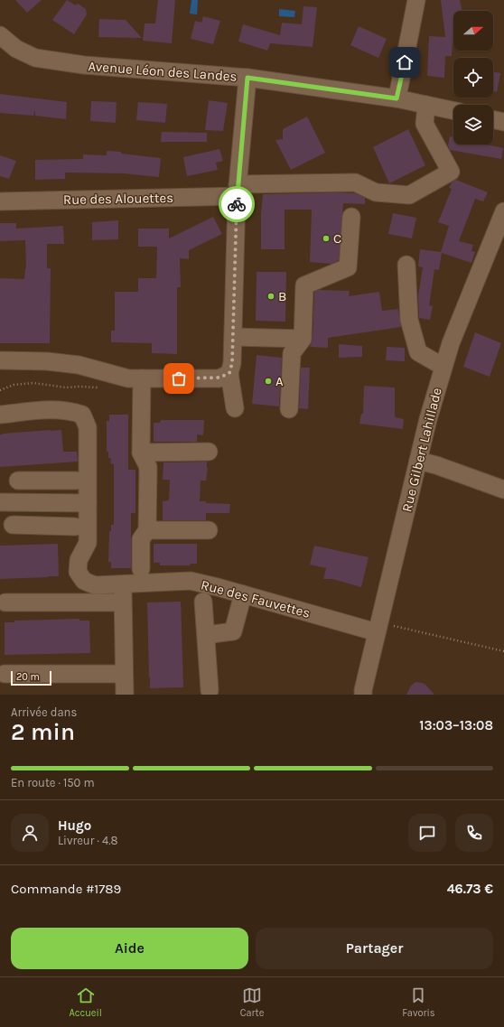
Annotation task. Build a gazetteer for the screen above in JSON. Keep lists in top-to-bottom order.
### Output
{
  "streets": {
    "street": [
      "Avenue Léon des Landes",
      "Rue des Alouettes",
      "Rue Gilbert Lahillade",
      "Rue des Fauvettes"
    ]
  },
  "crossings": [
    ["Avenue Léon des Landes", "Rue des Alouettes"],
    ["Rue Gilbert Lahillade", "Rue des Fauvettes"]
  ],
  "places": ["C", "B", "A"],
  "scale_bar": "20 m",
  "north": "right",
  "page": {
    "scale": "20 m",
    "heading": ["2 min", "Arrivée dans", "13:03–13:08"],
    "panel": [
      "Hugo",
      "Livreur · 4.8",
      "Commande #1789",
      "46.73 €"
    ],
    "bar": "En route · 150 m",
    "buttons": ["Aide", "Partager"],
    "tabs": ["Accueil", "Carte", "Favoris"]
  }
}
